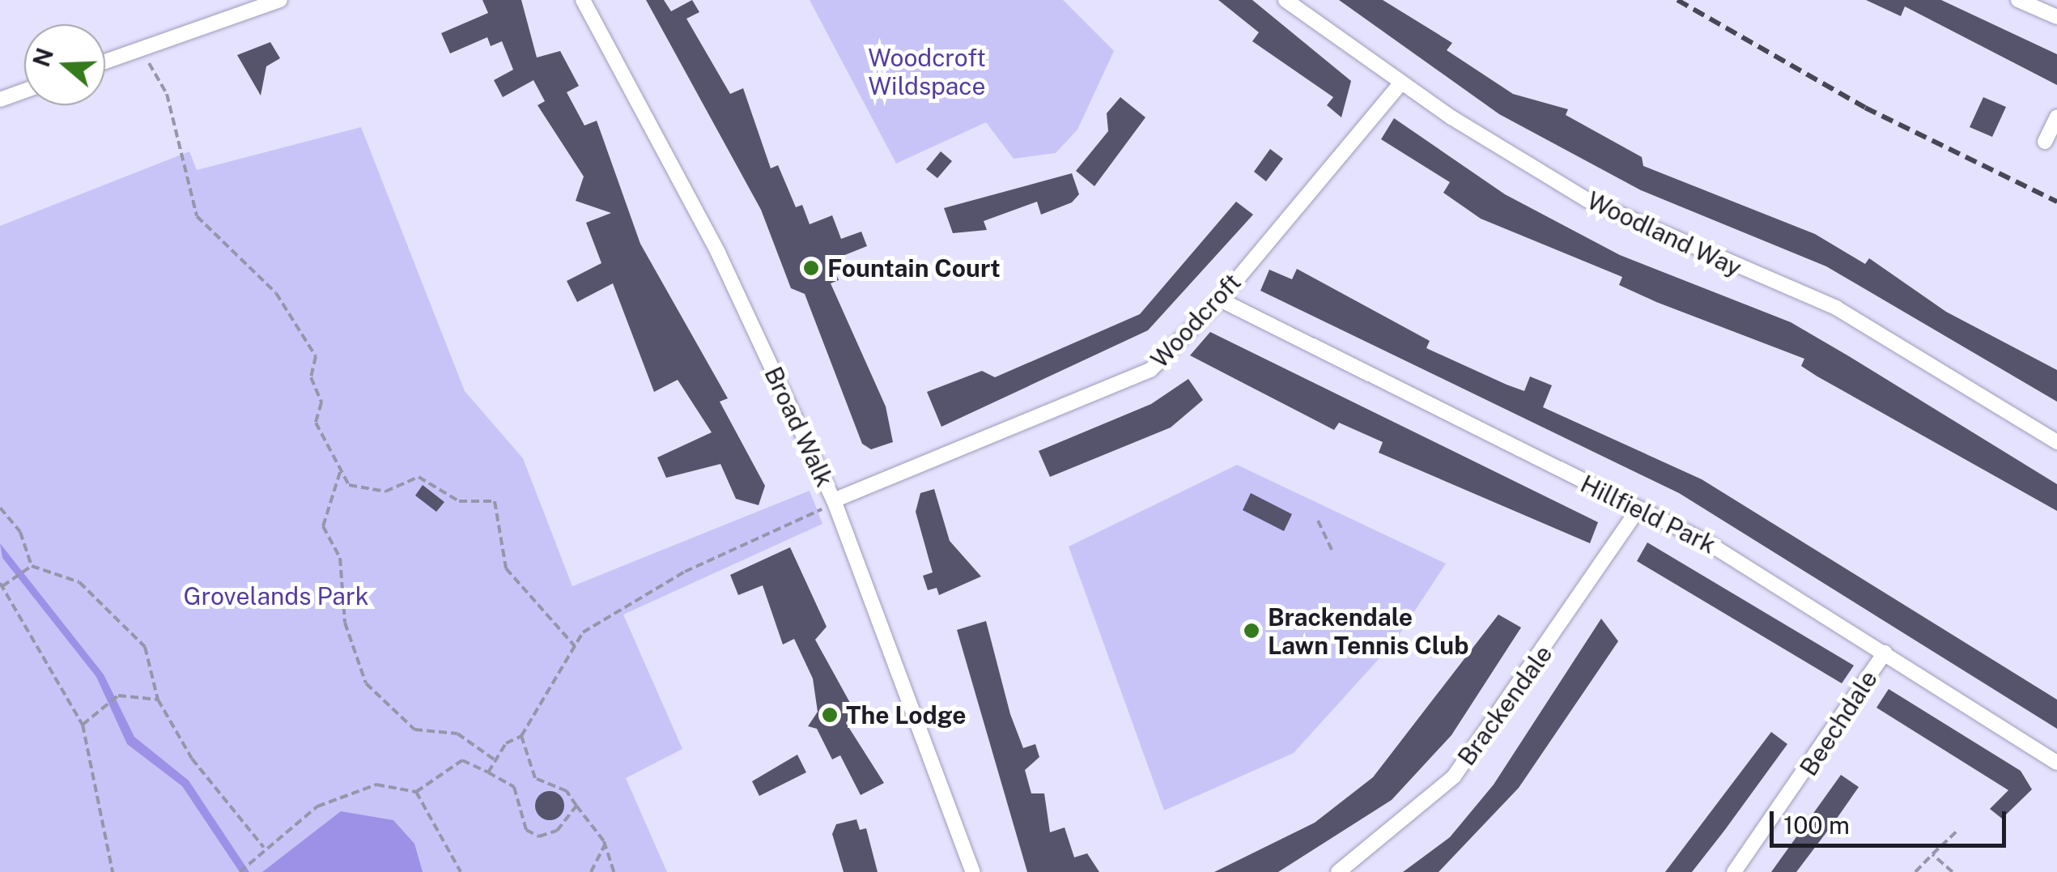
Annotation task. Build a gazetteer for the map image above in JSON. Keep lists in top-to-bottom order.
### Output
{
  "streets": {
    "street": [
      "Woodland Way",
      "Woodcroft",
      "Broad Walk",
      "Hillfield Park",
      "Brackendale",
      "Beechdale"
    ]
  },
  "crossings": [
    ["Woodland Way", "Woodcroft"],
    ["Woodcroft", "Broad Walk"],
    ["Woodcroft", "Hillfield Park"],
    ["Hillfield Park", "Brackendale"],
    ["Hillfield Park", "Beechdale"]
  ],
  "parks": ["Woodcroft Wildspace", "Grovelands Park"],
  "places": ["Fountain Court", "Brackendale Lawn Tennis Club", "The Lodge"],
  "scale_bar": "100 m",
  "north": "left"
}
